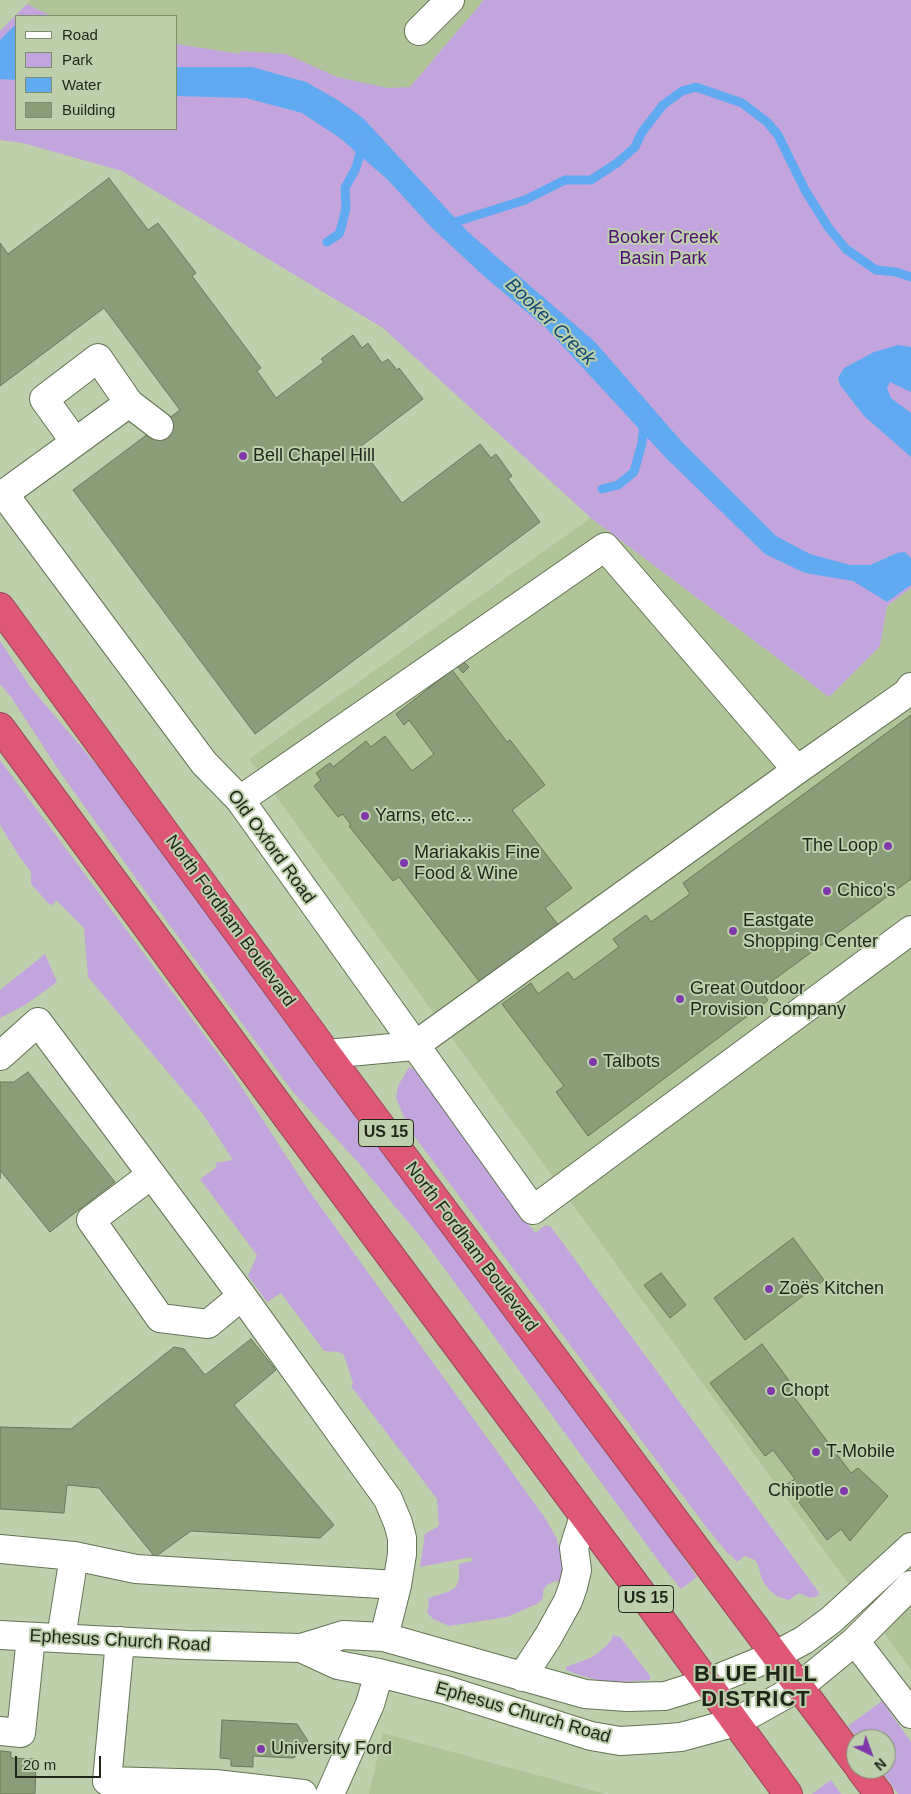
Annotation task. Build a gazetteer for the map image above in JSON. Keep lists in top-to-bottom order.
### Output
{
  "streets": {
    "highway": ["North Fordham Boulevard", "US 15"],
    "street": ["Old Oxford Road", "Ephesus Church Road"]
  },
  "crossings": [
    ["North Fordham Boulevard", "Ephesus Church Road"],
    ["US 15", "Ephesus Church Road"]
  ],
  "districts": ["BLUE HILL DISTRICT"],
  "water": ["Booker Creek"],
  "parks": ["Booker Creek Basin Park"],
  "places": [
    "Bell Chapel Hill",
    "Yarns, etc…",
    "The Loop",
    "Mariakakis Fine Food & Wine",
    "Chico's",
    "Eastgate Shopping Center",
    "Great Outdoor Provision Company",
    "Talbots",
    "Zoës Kitchen",
    "Chopt",
    "T-Mobile",
    "Chipotle",
    "University Ford"
  ],
  "legend": [
    "Road",
    "Park",
    "Water",
    "Building"
  ],
  "scale_bar": "20 m",
  "north": "bottom right"
}
